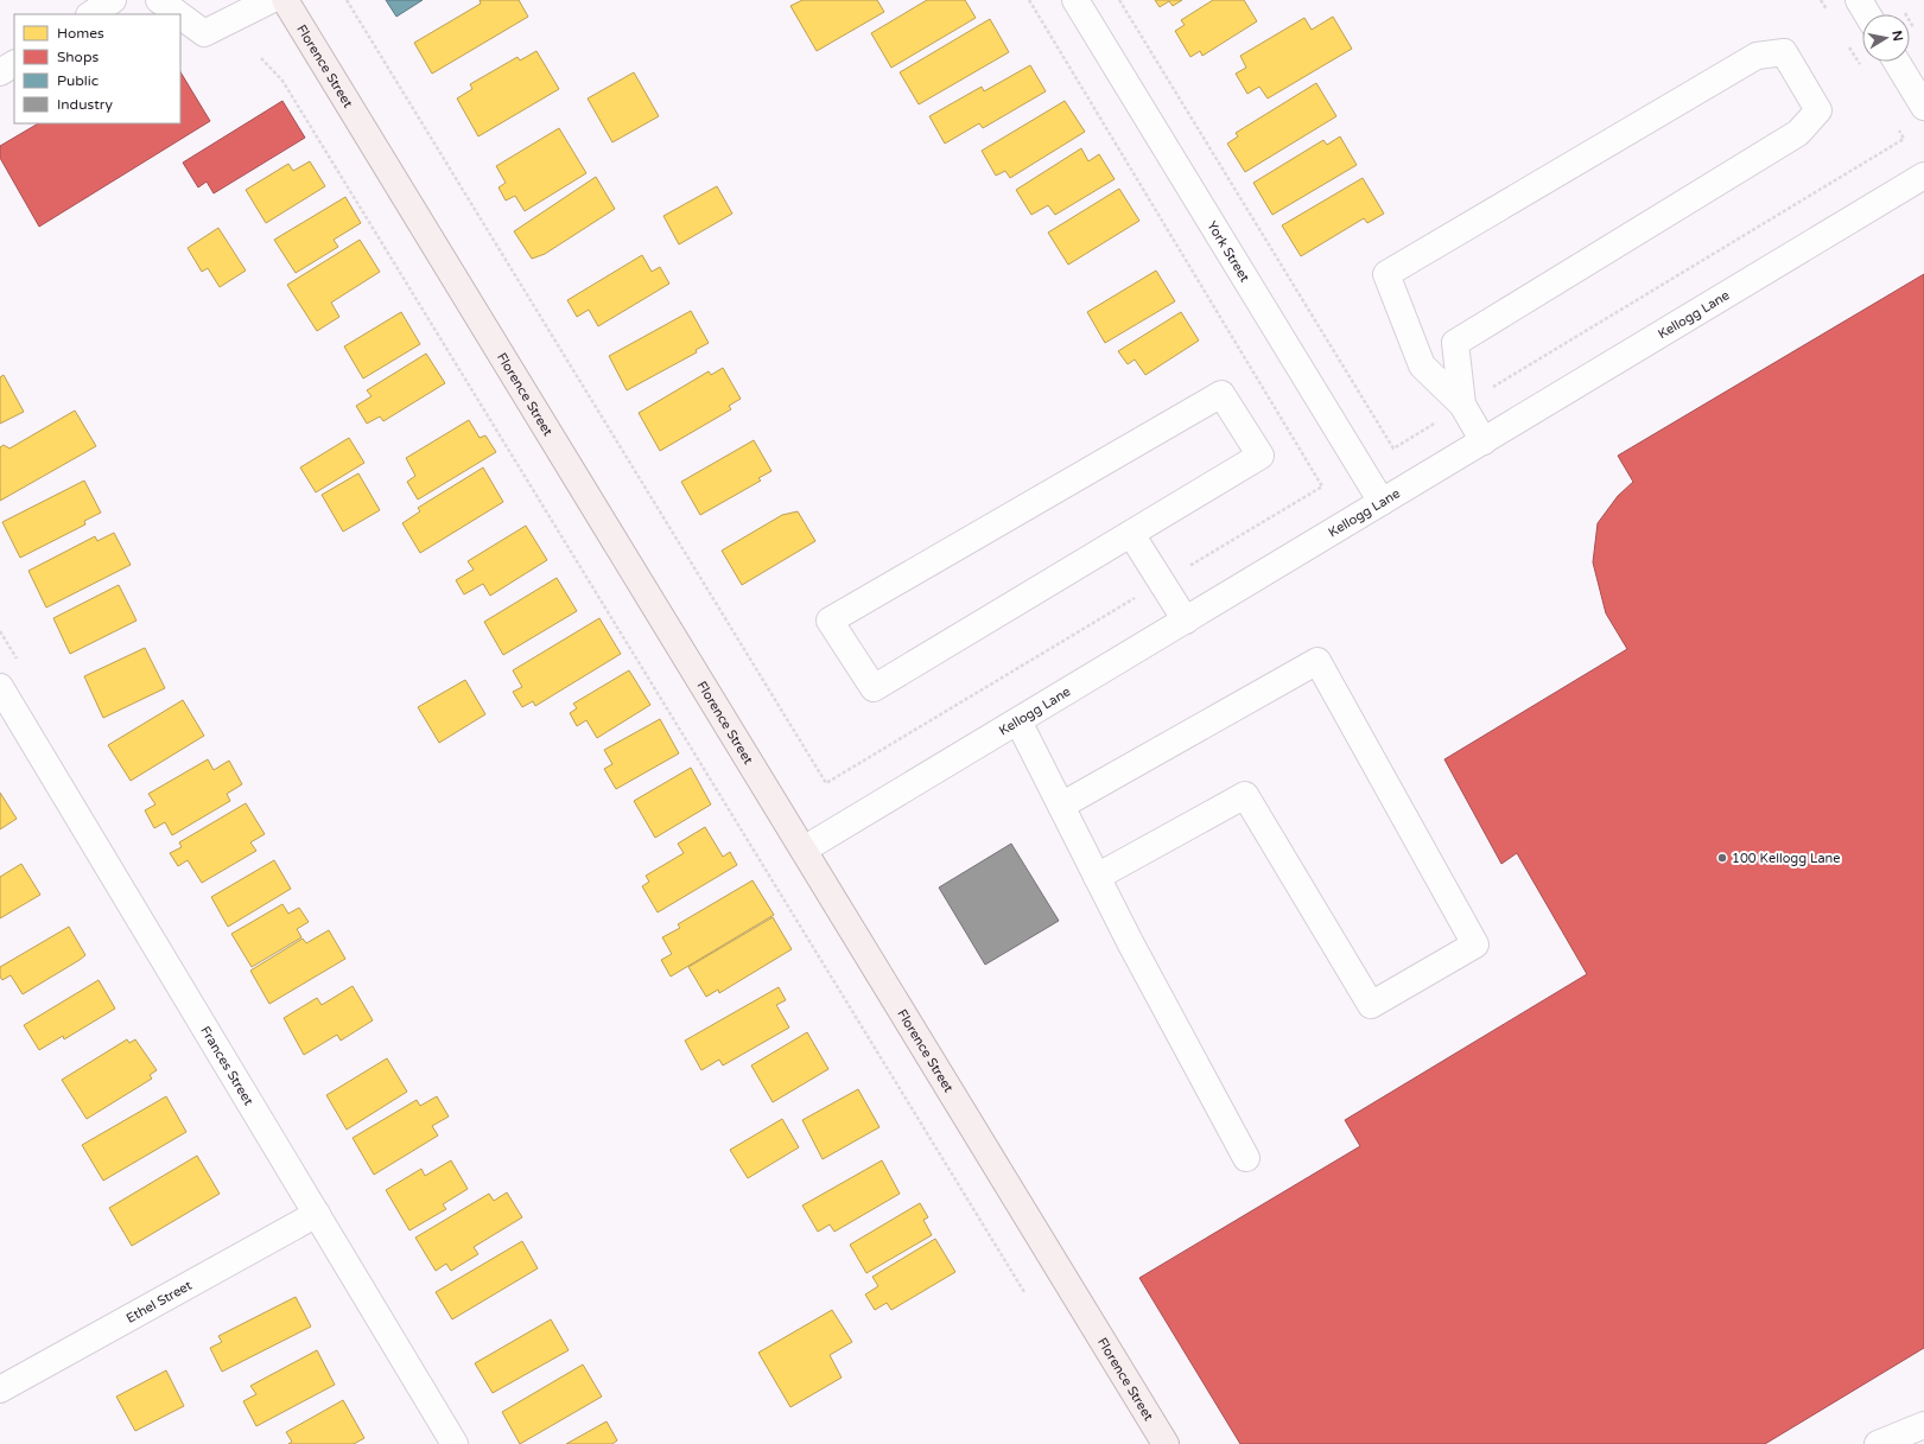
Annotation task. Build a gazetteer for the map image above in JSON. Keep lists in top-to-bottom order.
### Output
{
  "streets": {
    "main road": ["Florence Street"],
    "street": [
      "York Street",
      "Kellogg Lane",
      "Frances Street",
      "Ethel Street"
    ]
  },
  "crossings": [
    ["Florence Street", "Kellogg Lane"],
    ["York Street", "Kellogg Lane"],
    ["Frances Street", "Ethel Street"]
  ],
  "places": ["100 Kellogg Lane"],
  "legend": [
    "Homes",
    "Shops",
    "Public",
    "Industry"
  ],
  "north": "right"
}
